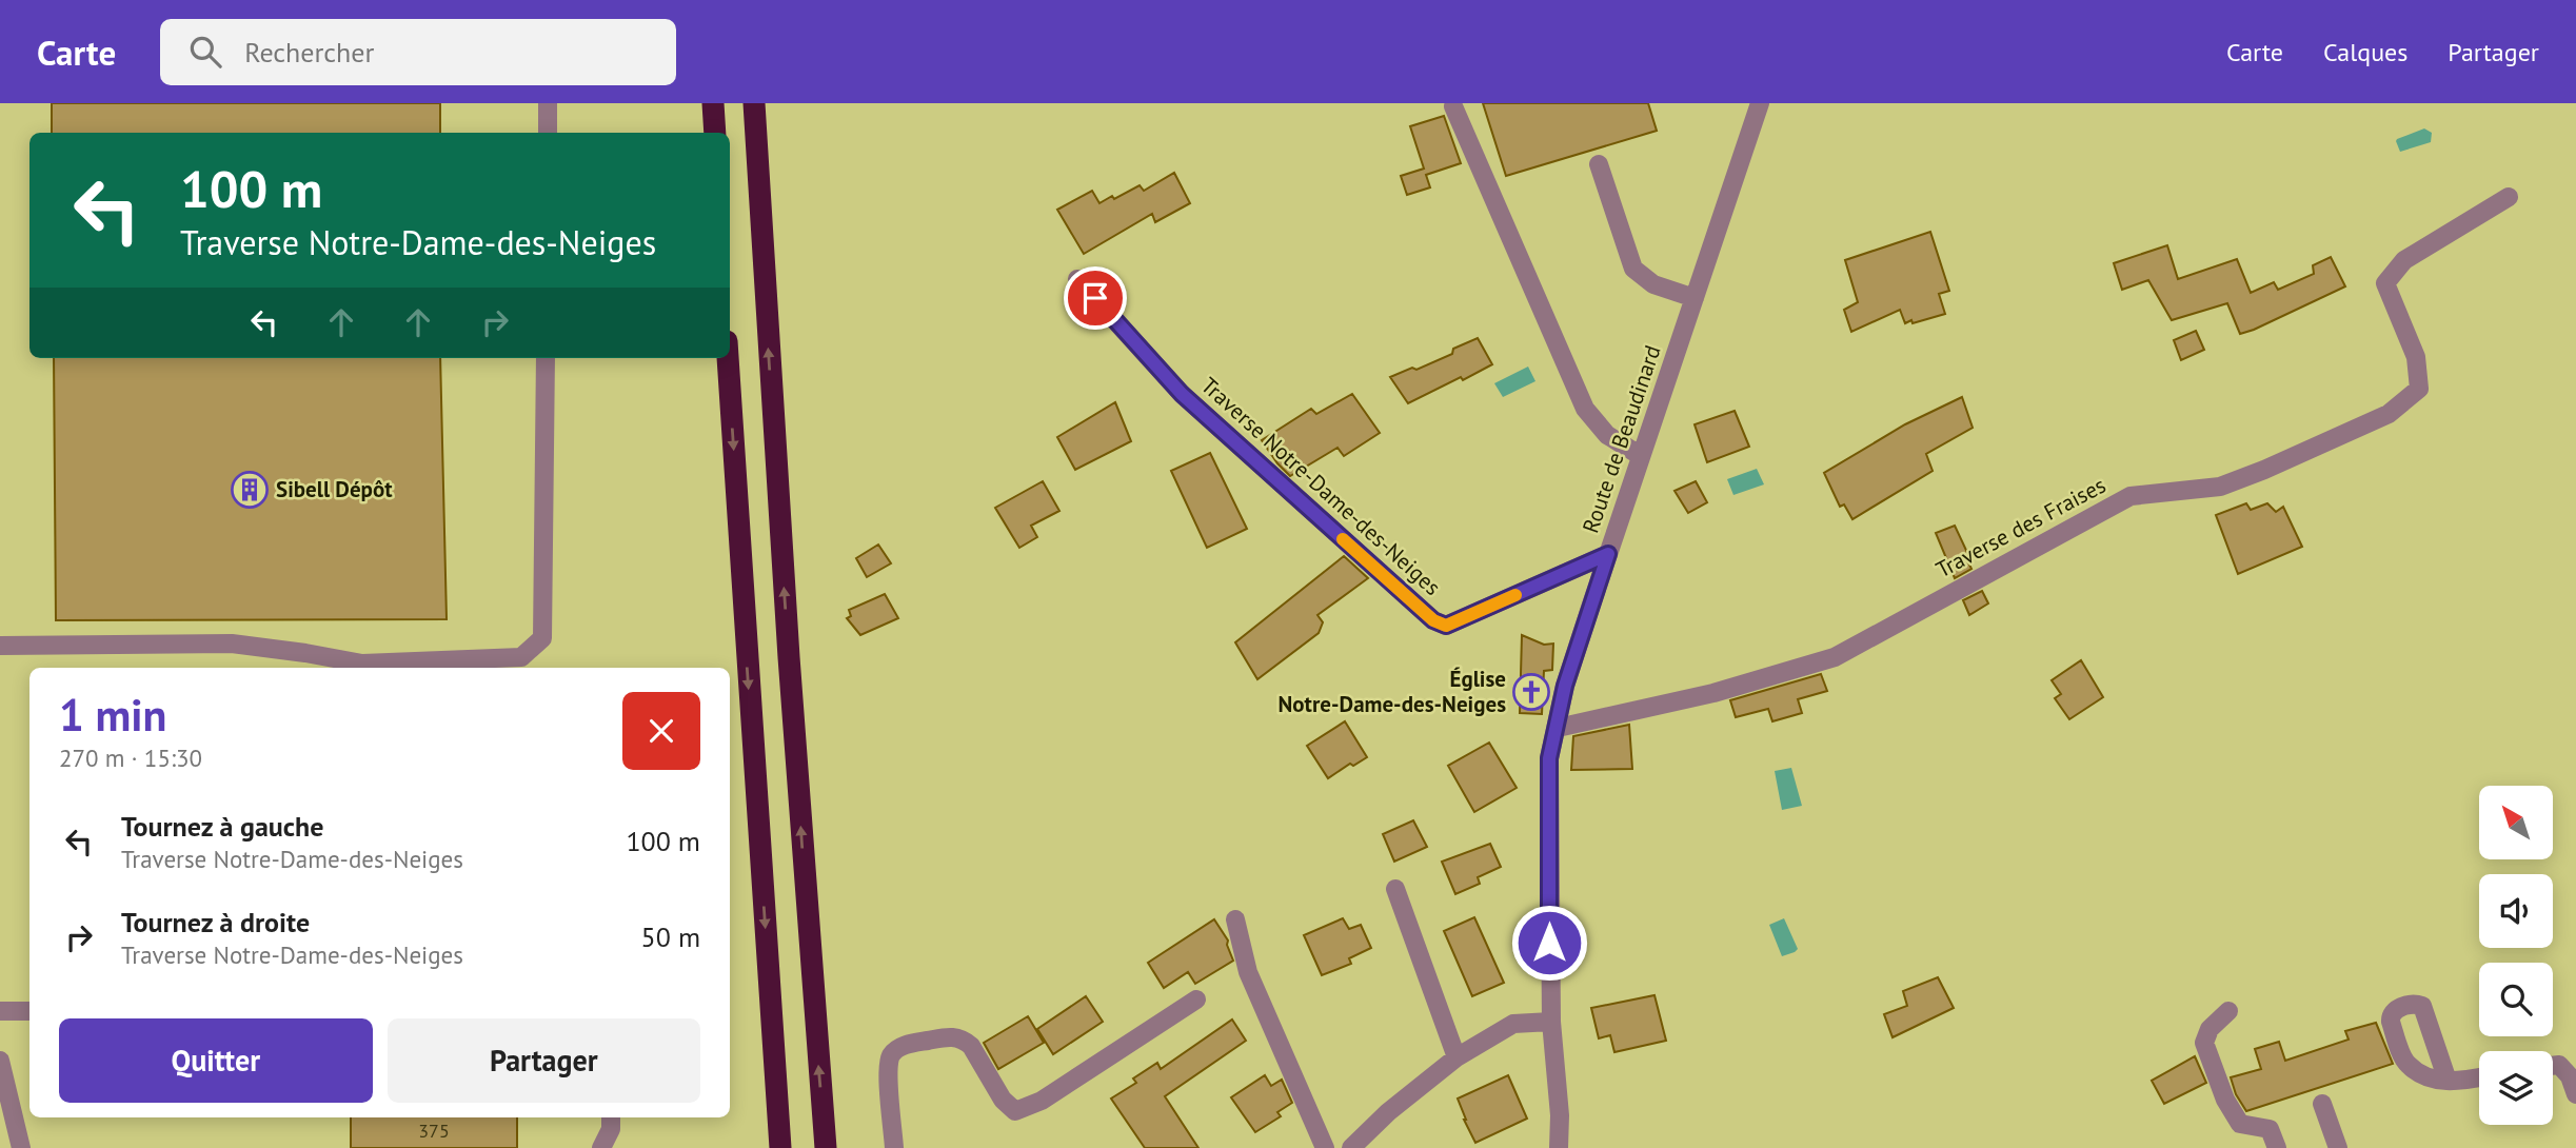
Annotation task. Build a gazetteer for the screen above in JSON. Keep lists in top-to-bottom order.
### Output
{
  "streets": {
    "street": ["Route de Beaudinard", "Traverse Notre-Dame-des-Neiges", "Traverse des Fraises"]
  },
  "crossings": [
    ["Route de Beaudinard", "Traverse Notre-Dame-des-Neiges"],
    ["Route de Beaudinard", "Traverse des Fraises"]
  ],
  "places": {
    "building": ["Sibell Dépôt"],
    "church": ["Église Notre-Dame-des-Neiges"]
  },
  "house_numbers": ["375"],
  "north": "top left",
  "page": {
    "header": "Carte",
    "search": "Rechercher",
    "nav": ["Carte", "Calques", "Partager"],
    "turn": ["100 m", "Traverse Notre-Dame-des-Neiges"],
    "heading": ["1 min", "270 m · 15:30"],
    "list": [
      {
        "name": "Tournez à gauche",
        "note": "Traverse Notre-Dame-des-Neiges",
        "value": "100 m"
      },
      {
        "name": "Tournez à droite",
        "note": "Traverse Notre-Dame-des-Neiges",
        "value": "50 m"
      }
    ],
    "buttons": ["Quitter", "Partager"]
  }
}
